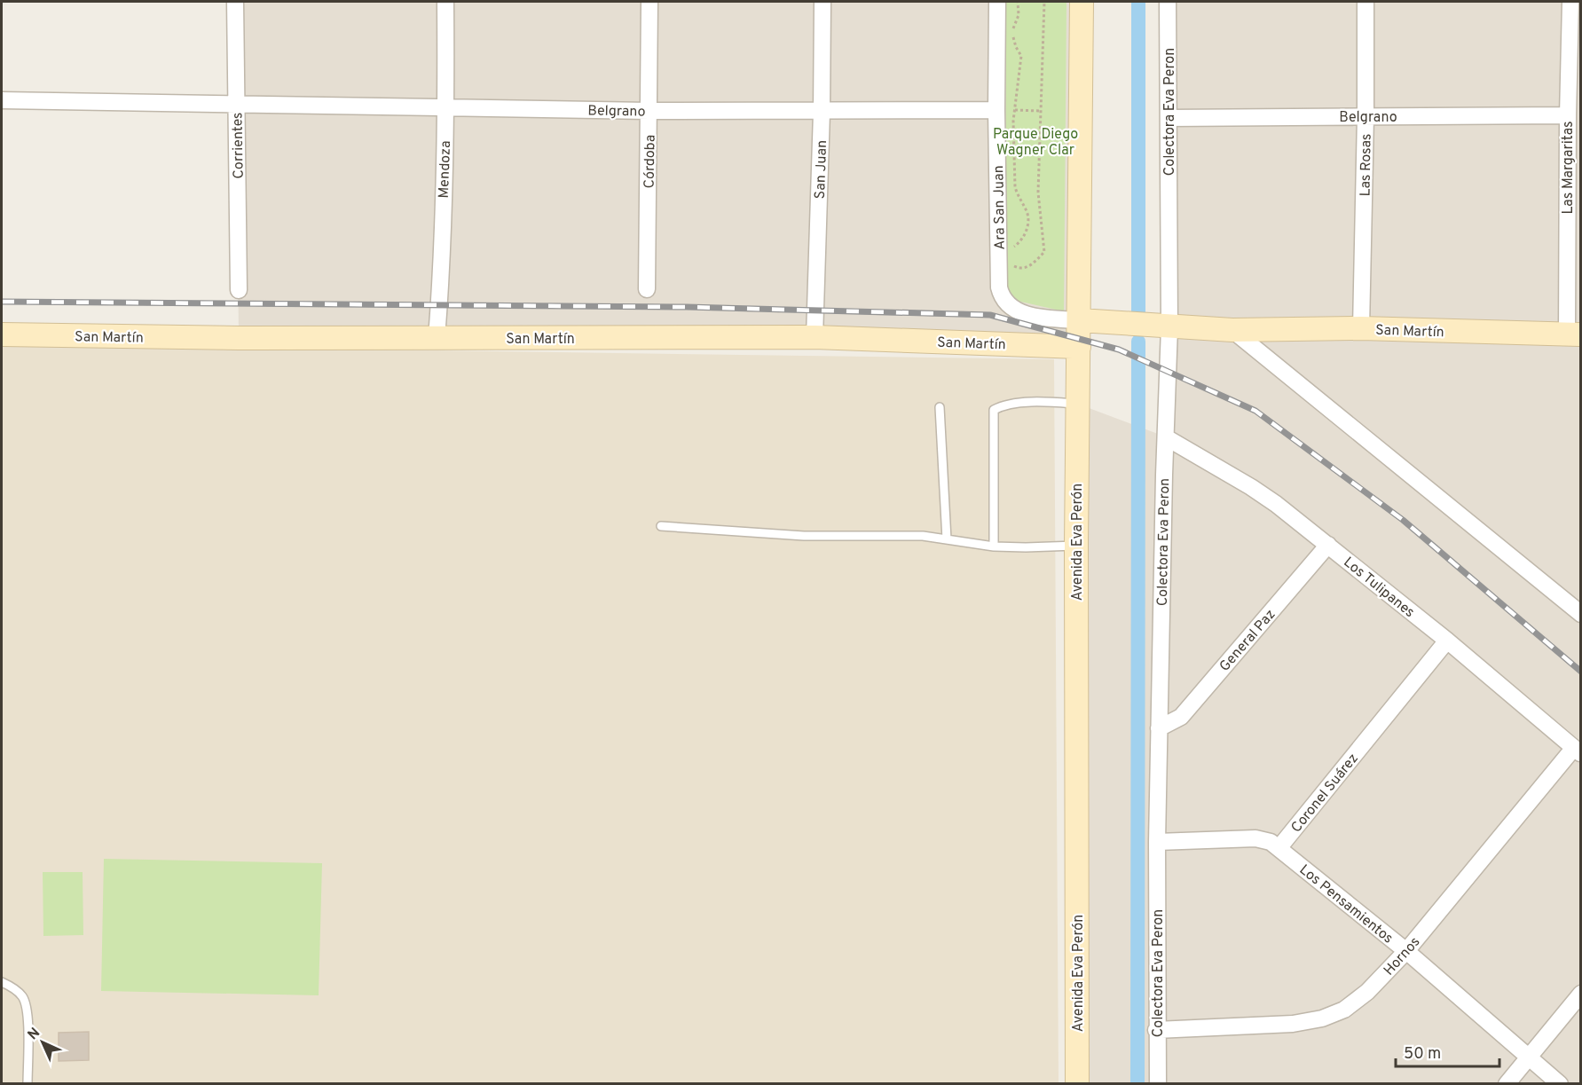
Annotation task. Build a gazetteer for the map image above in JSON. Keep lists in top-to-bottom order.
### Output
{
  "streets": {
    "street": [
      "Belgrano",
      "Colectora Eva Peron",
      "Corrientes",
      "Córdoba",
      "Las Rosas",
      "Las Margaritas",
      "Mendoza",
      "San Juan",
      "Ara San Juan",
      "San Martín",
      "Avenida Eva Perón",
      "Los Tulipanes",
      "General Paz",
      "Coronel Suárez",
      "Los Pensamientos",
      "Hornos"
    ]
  },
  "crossings": [
    ["Belgrano", "Colectora Eva Peron"],
    ["Belgrano", "Corrientes"],
    ["Belgrano", "Córdoba"],
    ["Belgrano", "Las Rosas"],
    ["Belgrano", "Las Margaritas"],
    ["Belgrano", "Mendoza"],
    ["Belgrano", "San Juan"],
    ["Belgrano", "Ara San Juan"],
    ["Colectora Eva Peron", "San Martín"],
    ["Colectora Eva Peron", "Los Tulipanes"],
    ["Colectora Eva Peron", "General Paz"],
    ["Colectora Eva Peron", "Hornos"],
    ["Las Rosas", "San Martín"],
    ["Las Margaritas", "San Martín"],
    ["Mendoza", "San Martín"],
    ["San Juan", "San Martín"],
    ["Ara San Juan", "San Martín"],
    ["Ara San Juan", "Avenida Eva Perón"],
    ["San Martín", "Avenida Eva Perón"],
    ["Los Tulipanes", "General Paz"],
    ["Los Tulipanes", "Coronel Suárez"],
    ["Los Tulipanes", "Hornos"],
    ["Coronel Suárez", "Los Pensamientos"],
    ["Los Pensamientos", "Hornos"]
  ],
  "parks": ["Parque Diego Wagner Clar"],
  "scale_bar": "50 m",
  "north": "top left"
}
